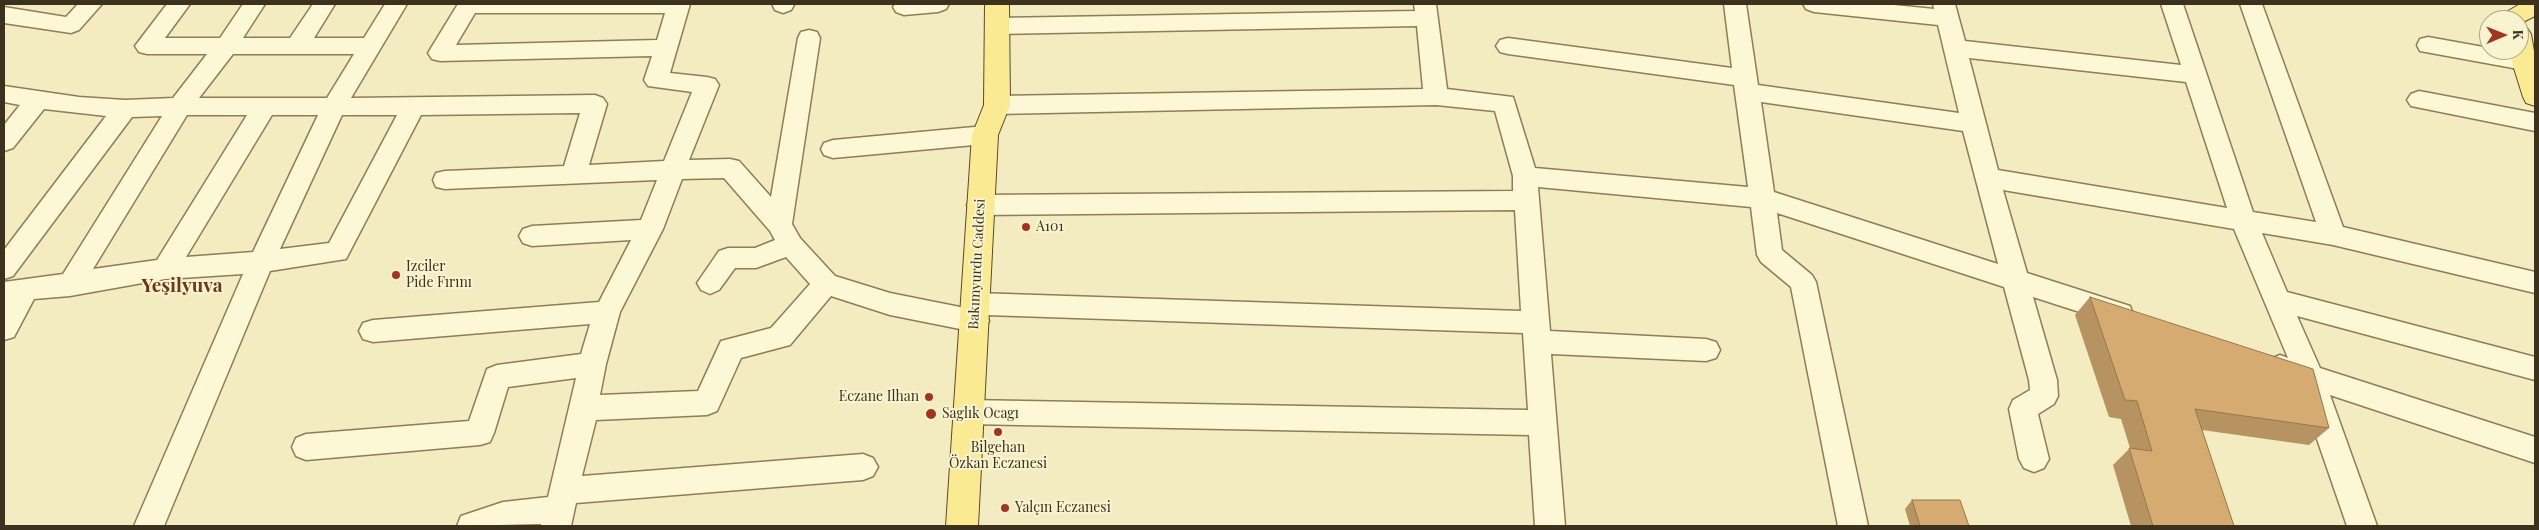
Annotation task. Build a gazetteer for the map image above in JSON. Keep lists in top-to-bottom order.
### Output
{
  "streets": {
    "main road": ["Bakımyurdu Caddesi"]
  },
  "districts": ["Yeşilyuva"],
  "places": [
    "A101",
    "Izciler Pide Fırını",
    "Eczane Ilhan",
    "Saglık Ocagı",
    "Bilgehan Özkan Eczanesi",
    "Yalçın Eczanesi"
  ],
  "north": "right"
}
